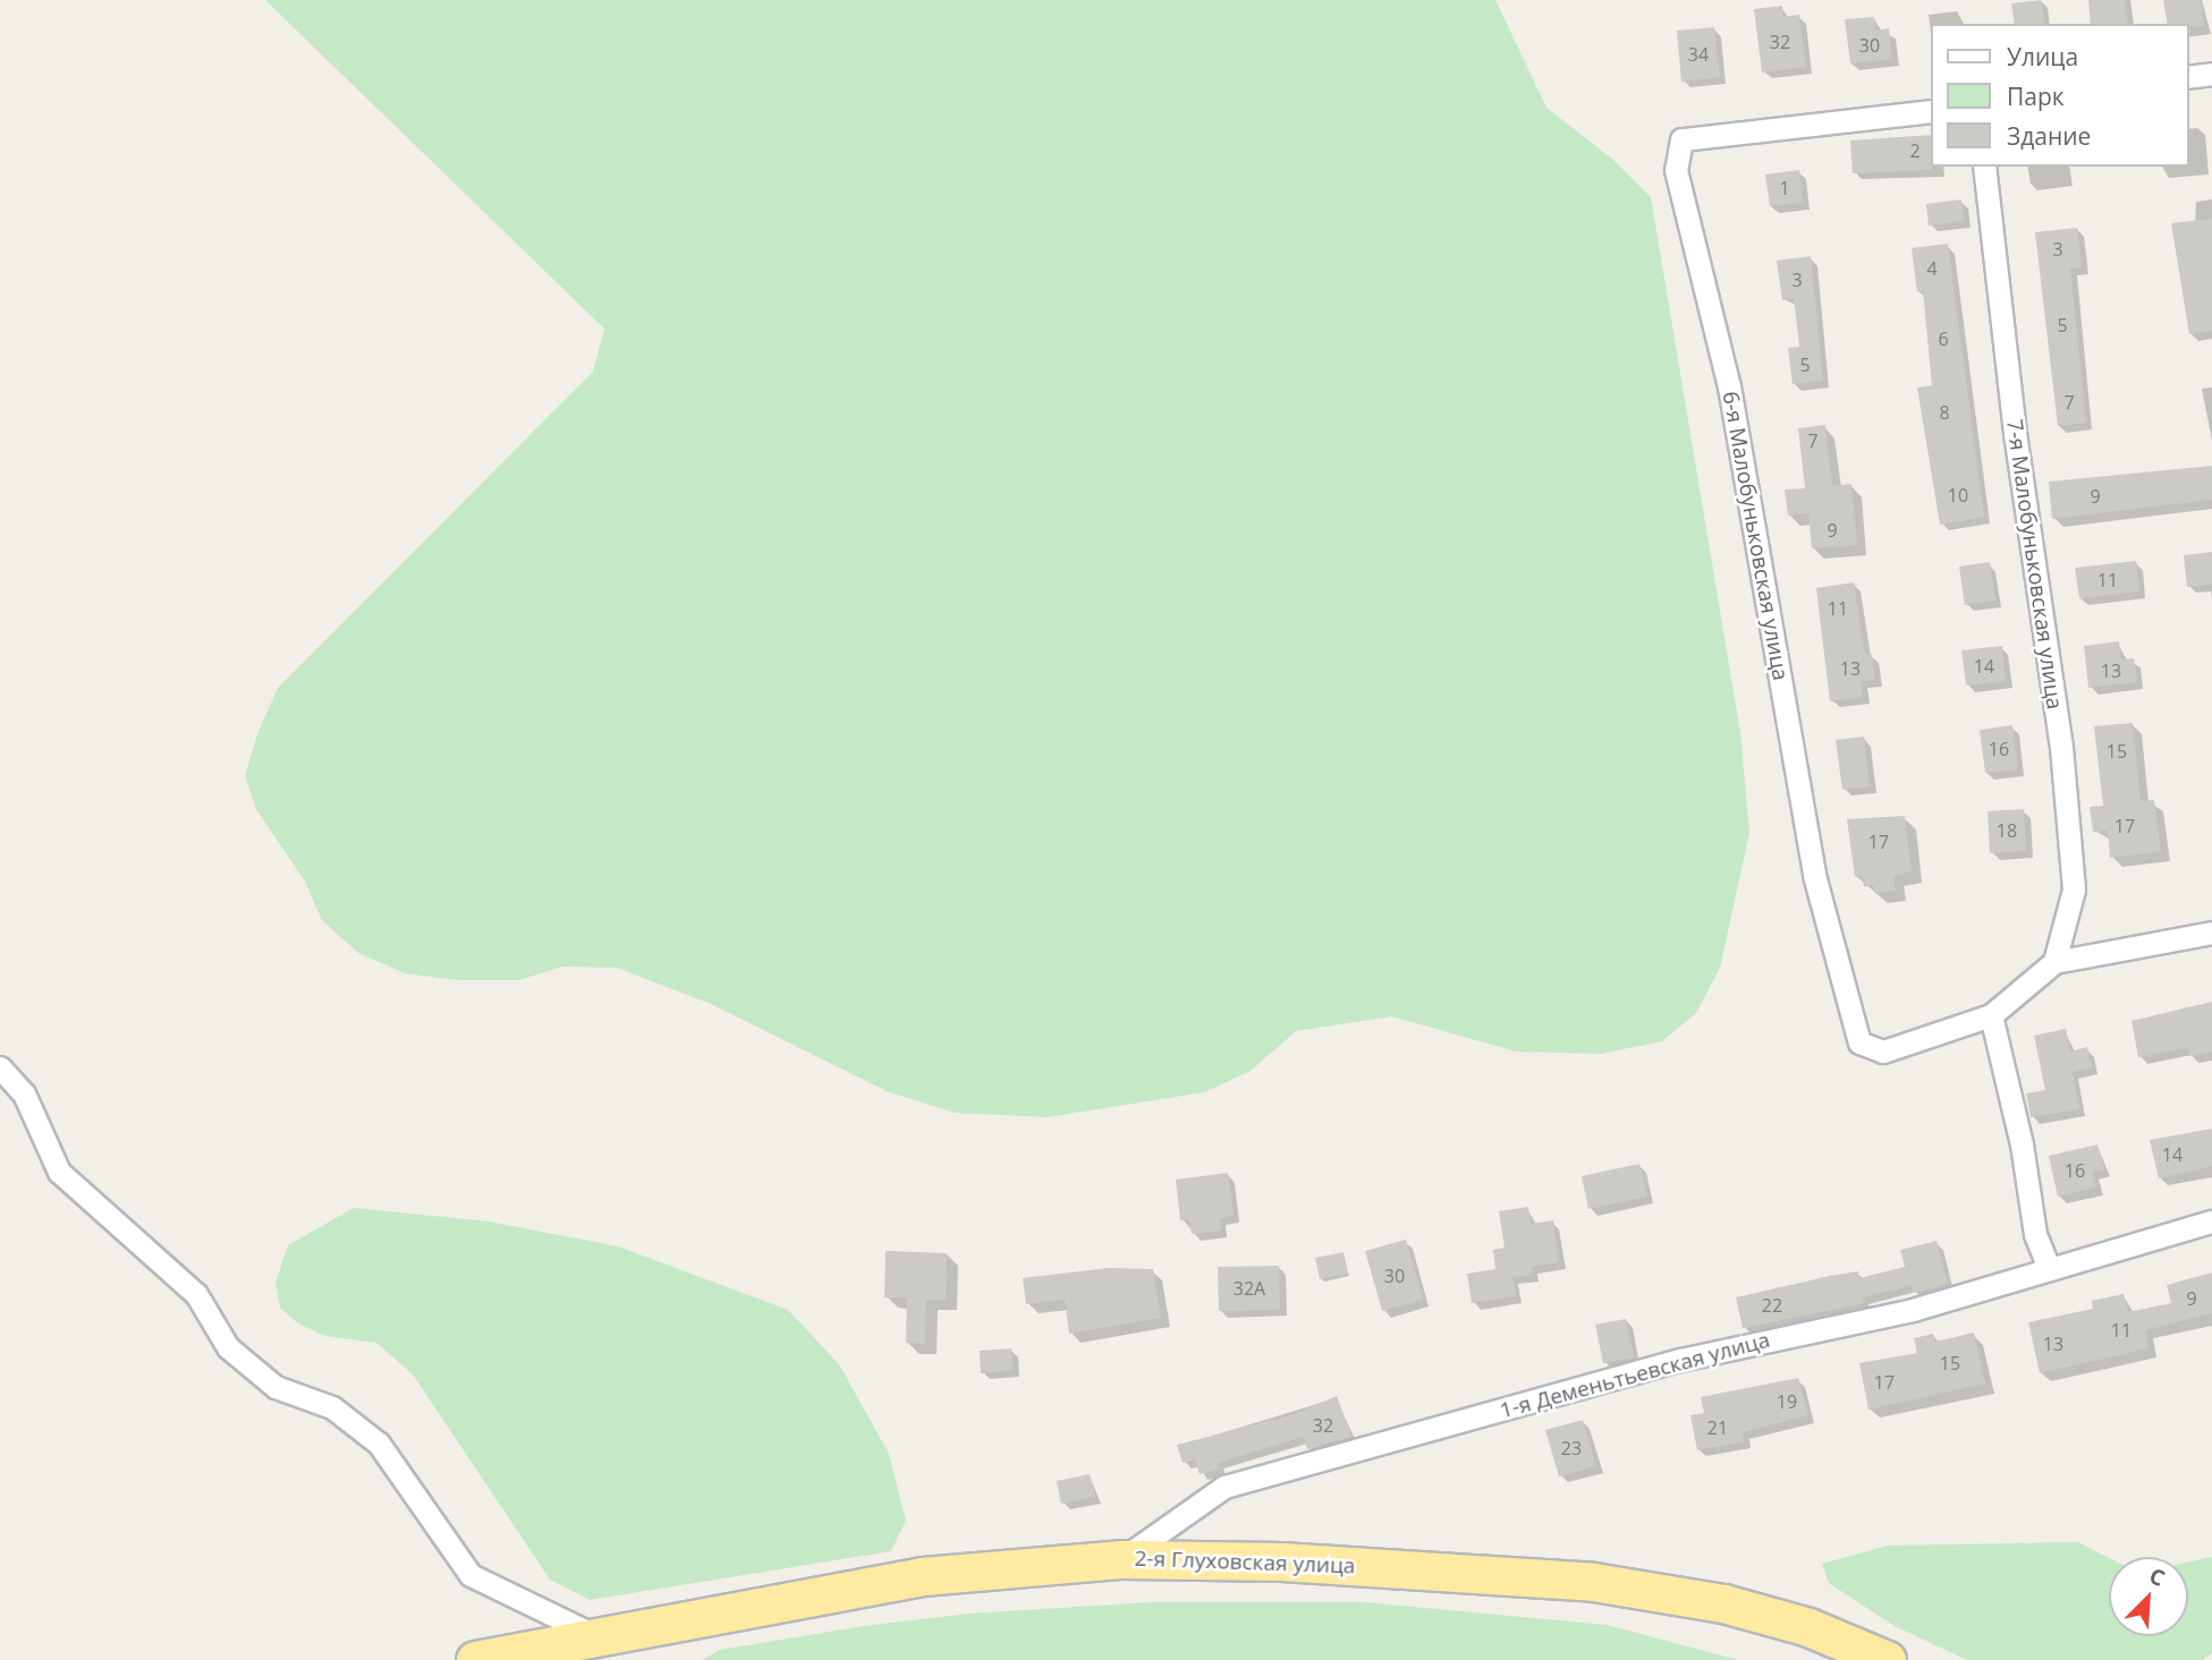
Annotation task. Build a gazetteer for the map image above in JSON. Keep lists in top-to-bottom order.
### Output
{
  "streets": {
    "highway": ["2-я Глуховская улица"],
    "street": ["6-я Малобуньковская улица", "7-я Малобуньковская улица", "1-я Деменьтьевская улица"]
  },
  "crossings": [
    ["1-я Деменьтьевская улица", "2-я Глуховская улица"]
  ],
  "house_numbers": [
    "32",
    "30",
    "34",
    "2",
    "1",
    "3",
    "4",
    "3",
    "5",
    "6",
    "5",
    "7",
    "8",
    "7",
    "10",
    "9",
    "9",
    "11",
    "11",
    "14",
    "13",
    "13",
    "16",
    "15",
    "17",
    "18",
    "17",
    "14",
    "16",
    "30",
    "32А",
    "9",
    "22",
    "11",
    "13",
    "15",
    "17",
    "19",
    "32",
    "21",
    "23"
  ],
  "legend": ["Улица", "Парк", "Здание"],
  "north": "top right"
}
